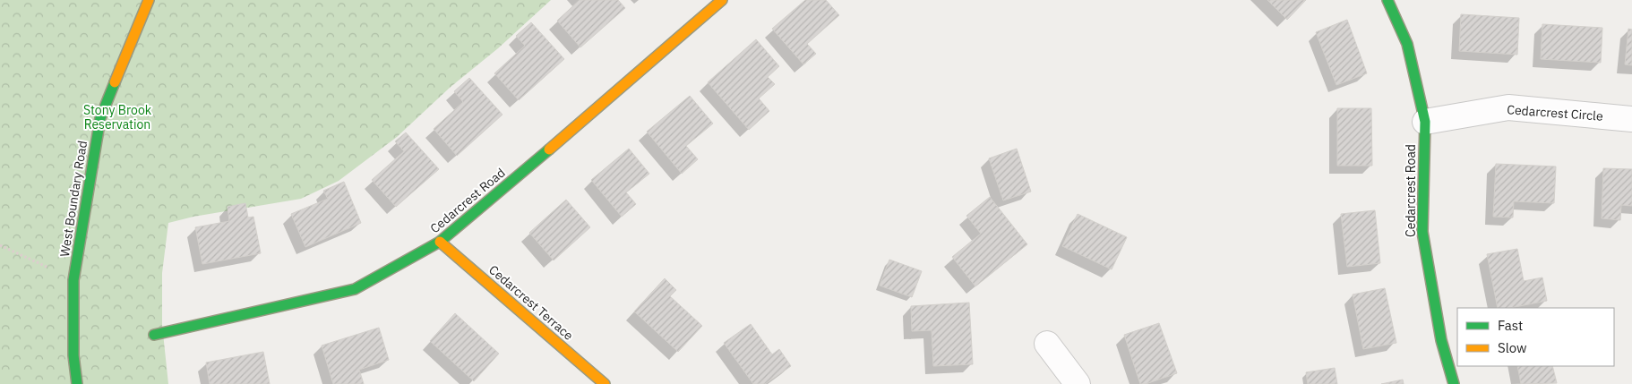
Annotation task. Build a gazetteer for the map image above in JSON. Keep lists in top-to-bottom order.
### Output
{
  "streets": {
    "street": [
      "Cedarcrest Circle",
      "Cedarcrest Road",
      "West Boundary Road",
      "Cedarcrest Terrace"
    ]
  },
  "crossings": [
    ["Cedarcrest Circle", "Cedarcrest Road"],
    ["Cedarcrest Road", "Cedarcrest Terrace"]
  ],
  "parks": ["Stony Brook Reservation"],
  "legend": ["Fast", "Slow"]
}
